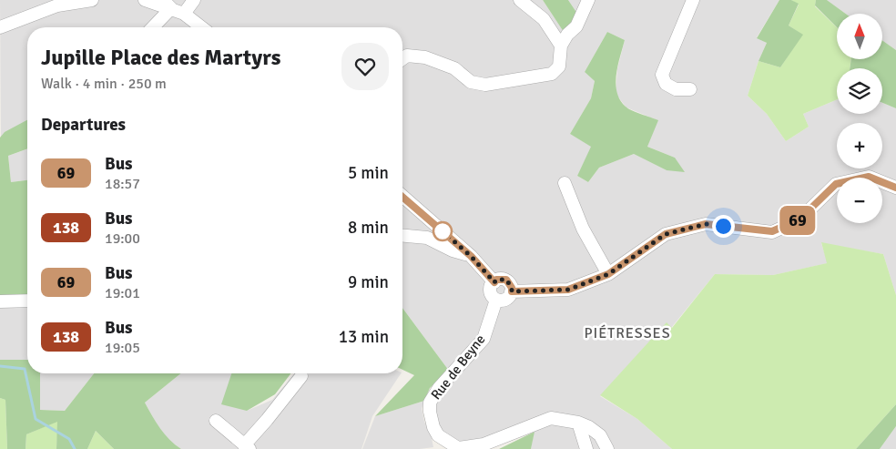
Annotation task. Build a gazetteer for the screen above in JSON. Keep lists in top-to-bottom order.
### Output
{
  "streets": {
    "street": ["Rue de Beyne"]
  },
  "districts": ["PIÉTRESSES"],
  "lines": ["bus line 69"],
  "north": "top",
  "page": {
    "on_map": "69",
    "map_buttons": ["+", "−"],
    "heading": [
      ["Jupille Place des Martyrs", "Walk · 4 min · 250 m"],
      "Departures"
    ],
    "list": [
      {
        "mark": "69",
        "name": "Bus",
        "note": "18:57",
        "value": "5 min"
      },
      {
        "mark": "138",
        "name": "Bus",
        "note": "19:00",
        "value": "8 min"
      },
      {
        "mark": "69",
        "name": "Bus",
        "note": "19:01",
        "value": "9 min"
      },
      {
        "mark": "138",
        "name": "Bus",
        "note": "19:05",
        "value": "13 min"
      }
    ]
  }
}
